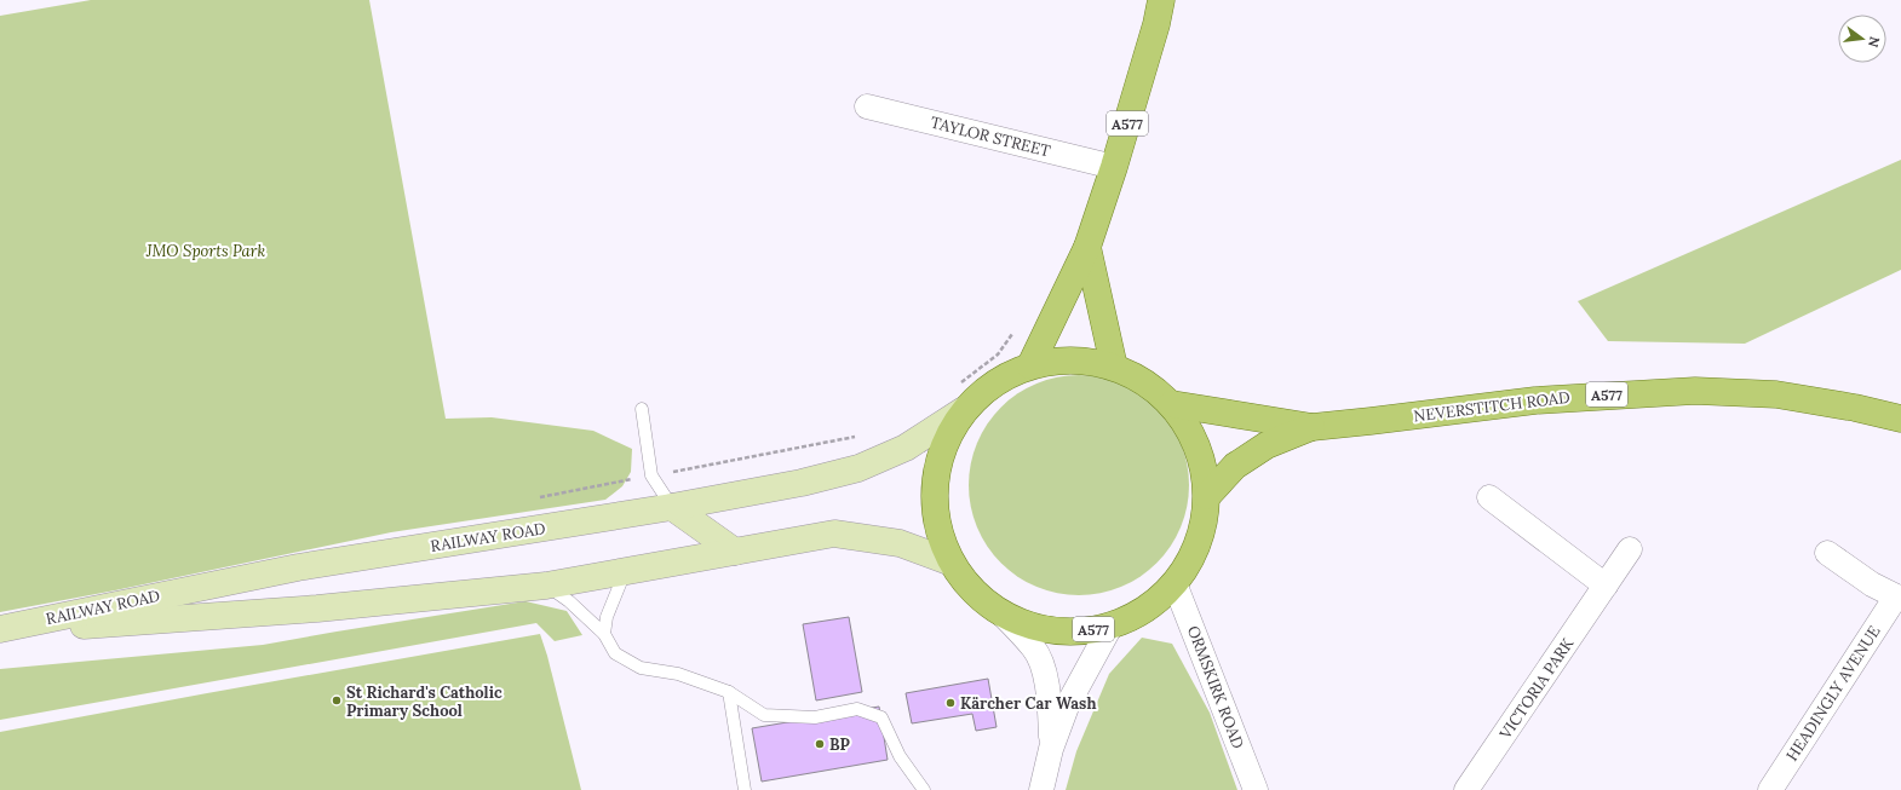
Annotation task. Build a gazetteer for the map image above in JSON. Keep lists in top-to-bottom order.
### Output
{
  "streets": {
    "main road": ["A577", "NEVERSTITCH ROAD", "RAILWAY ROAD"],
    "street": [
      "TAYLOR STREET",
      "ORMSKIRK ROAD",
      "VICTORIA PARK",
      "HEADINGLY AVENUE"
    ]
  },
  "crossings": [
    ["A577", "TAYLOR STREET"],
    ["A577", "NEVERSTITCH ROAD"],
    ["A577", "RAILWAY ROAD"],
    ["A577", "ORMSKIRK ROAD"]
  ],
  "parks": ["JMO Sports Park"],
  "places": ["St Richard's Catholic Primary School", "Kärcher Car Wash", "BP"],
  "north": "right"
}
